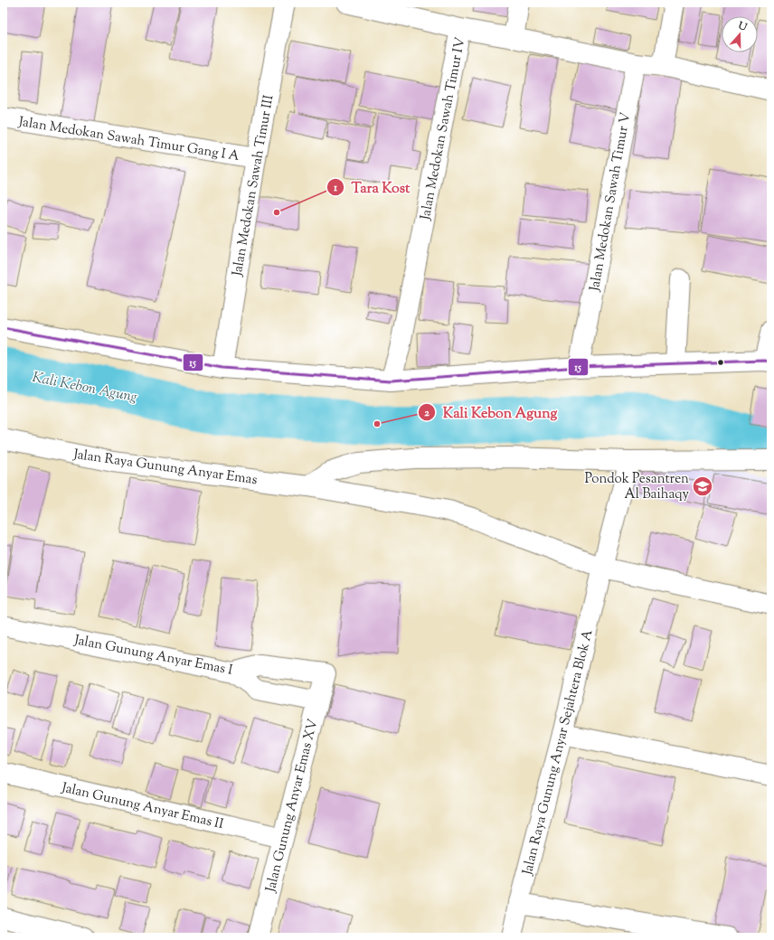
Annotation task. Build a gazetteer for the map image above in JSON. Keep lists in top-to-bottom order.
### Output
{
  "streets": {
    "street": [
      "Jalan Medokan Sawah Timur IV",
      "Jalan Medokan Sawah Timur Gang I A",
      "Jalan Medokan Sawah Timur III",
      "Jalan Medokan Sawah Timur V",
      "Jalan Raya Gunung Anyar Emas",
      "Jalan Gunung Anyar Emas I",
      "Jalan Raya Gunung Anyar Sejahtera Blok A",
      "Jalan Gunung Anyar Emas II",
      "Jalan Gunung Anyar Emas XV"
    ]
  },
  "crossings": [
    ["Jalan Medokan Sawah Timur IV", "Jalan Medokan Sawah Timur V"],
    ["Jalan Medokan Sawah Timur Gang I A", "Jalan Medokan Sawah Timur III"],
    ["Jalan Raya Gunung Anyar Emas", "Jalan Raya Gunung Anyar Sejahtera Blok A"],
    ["Jalan Gunung Anyar Emas I", "Jalan Gunung Anyar Emas XV"],
    ["Jalan Gunung Anyar Emas II", "Jalan Gunung Anyar Emas XV"]
  ],
  "water": ["Kali Kebon Agung"],
  "places": {
    "other": ["Tara Kost", "Kali Kebon Agung"],
    "school or university": ["Pondok Pesantren Al Baihaqy"]
  },
  "lines": ["transit line 15"],
  "north": "top"
}
